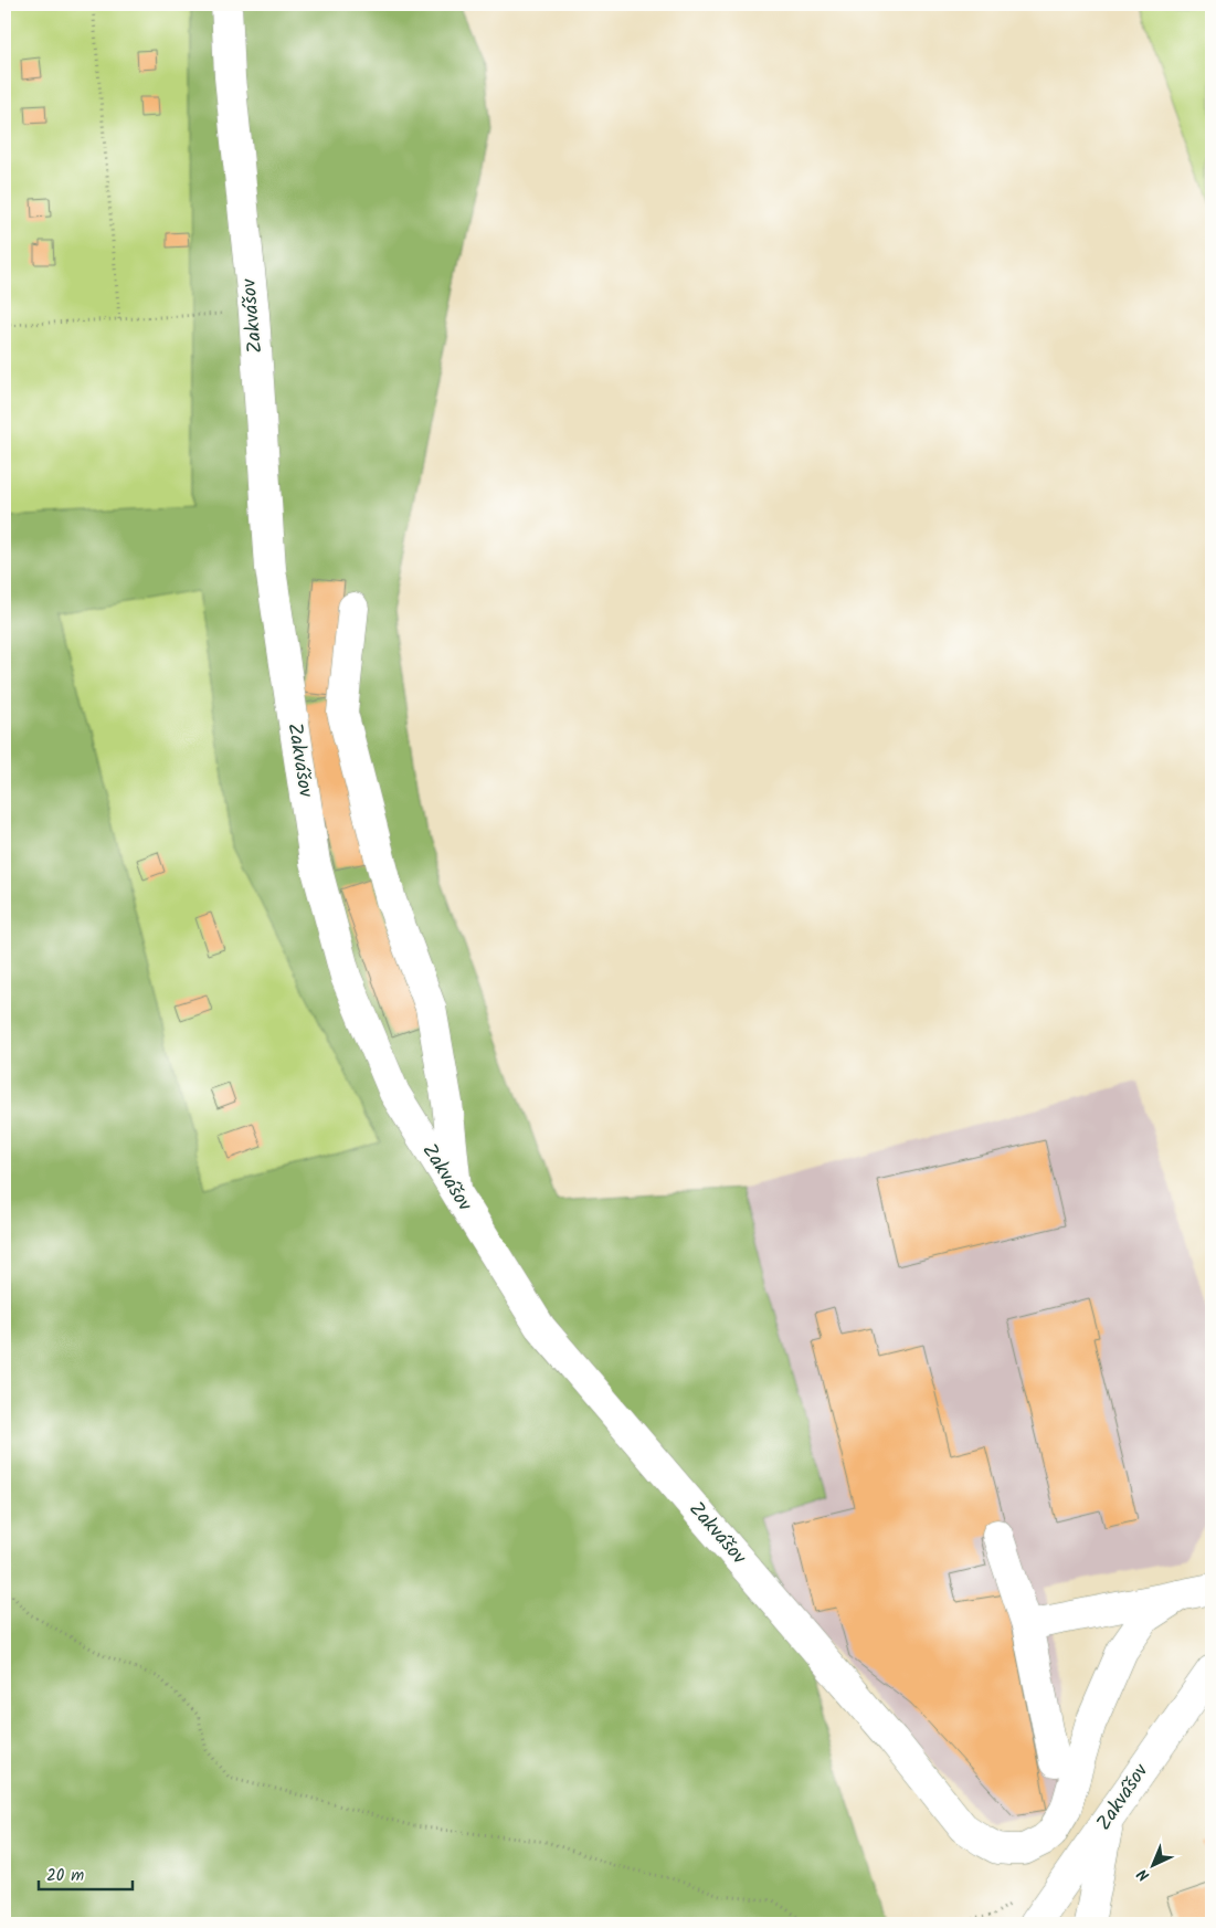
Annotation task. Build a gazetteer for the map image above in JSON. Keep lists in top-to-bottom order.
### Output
{
  "streets": {
    "street": ["Zakvášov"]
  },
  "scale_bar": "20 m",
  "north": "bottom left"
}
